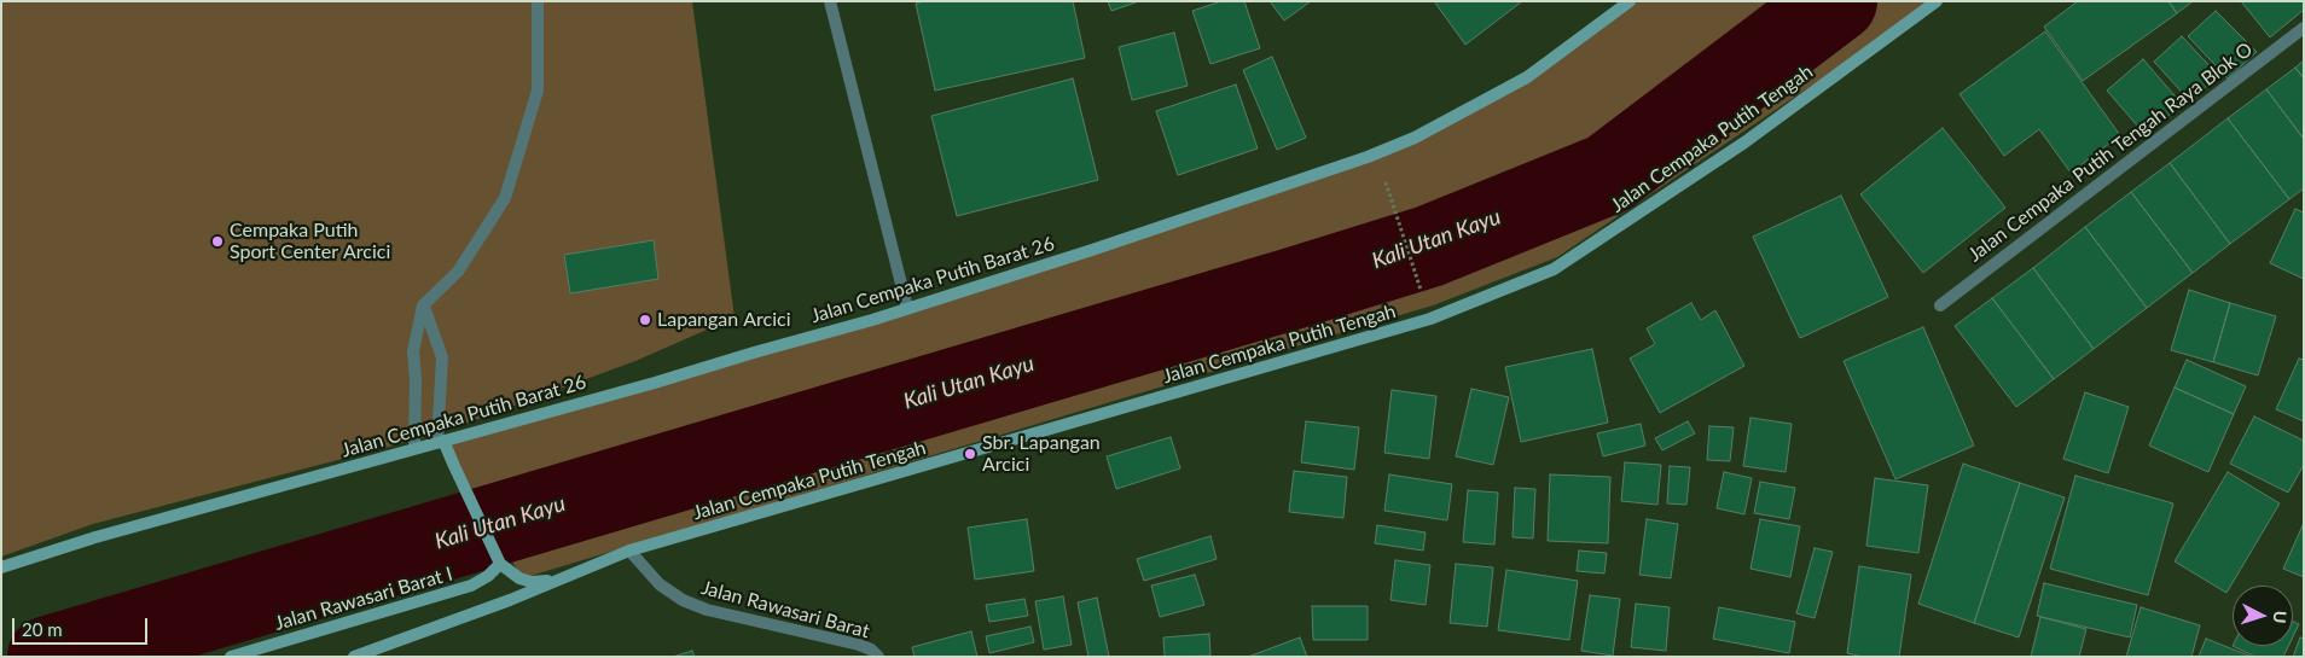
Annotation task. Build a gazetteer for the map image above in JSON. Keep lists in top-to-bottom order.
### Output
{
  "streets": {
    "street": [
      "Jalan Cempaka Putih Tengah",
      "Jalan Cempaka Putih Tengah Raya Blok O",
      "Jalan Cempaka Putih Barat 26",
      "Jalan Rawasari Barat I",
      "Jalan Rawasari Barat"
    ]
  },
  "crossings": [
    ["Jalan Cempaka Putih Tengah", "Jalan Rawasari Barat"]
  ],
  "water": ["Kali Utan Kayu"],
  "places": ["Cempaka Putih Sport Center Arcici", "Lapangan Arcici", "Sbr. Lapangan Arcici"],
  "scale_bar": "20 m",
  "north": "right"
}
